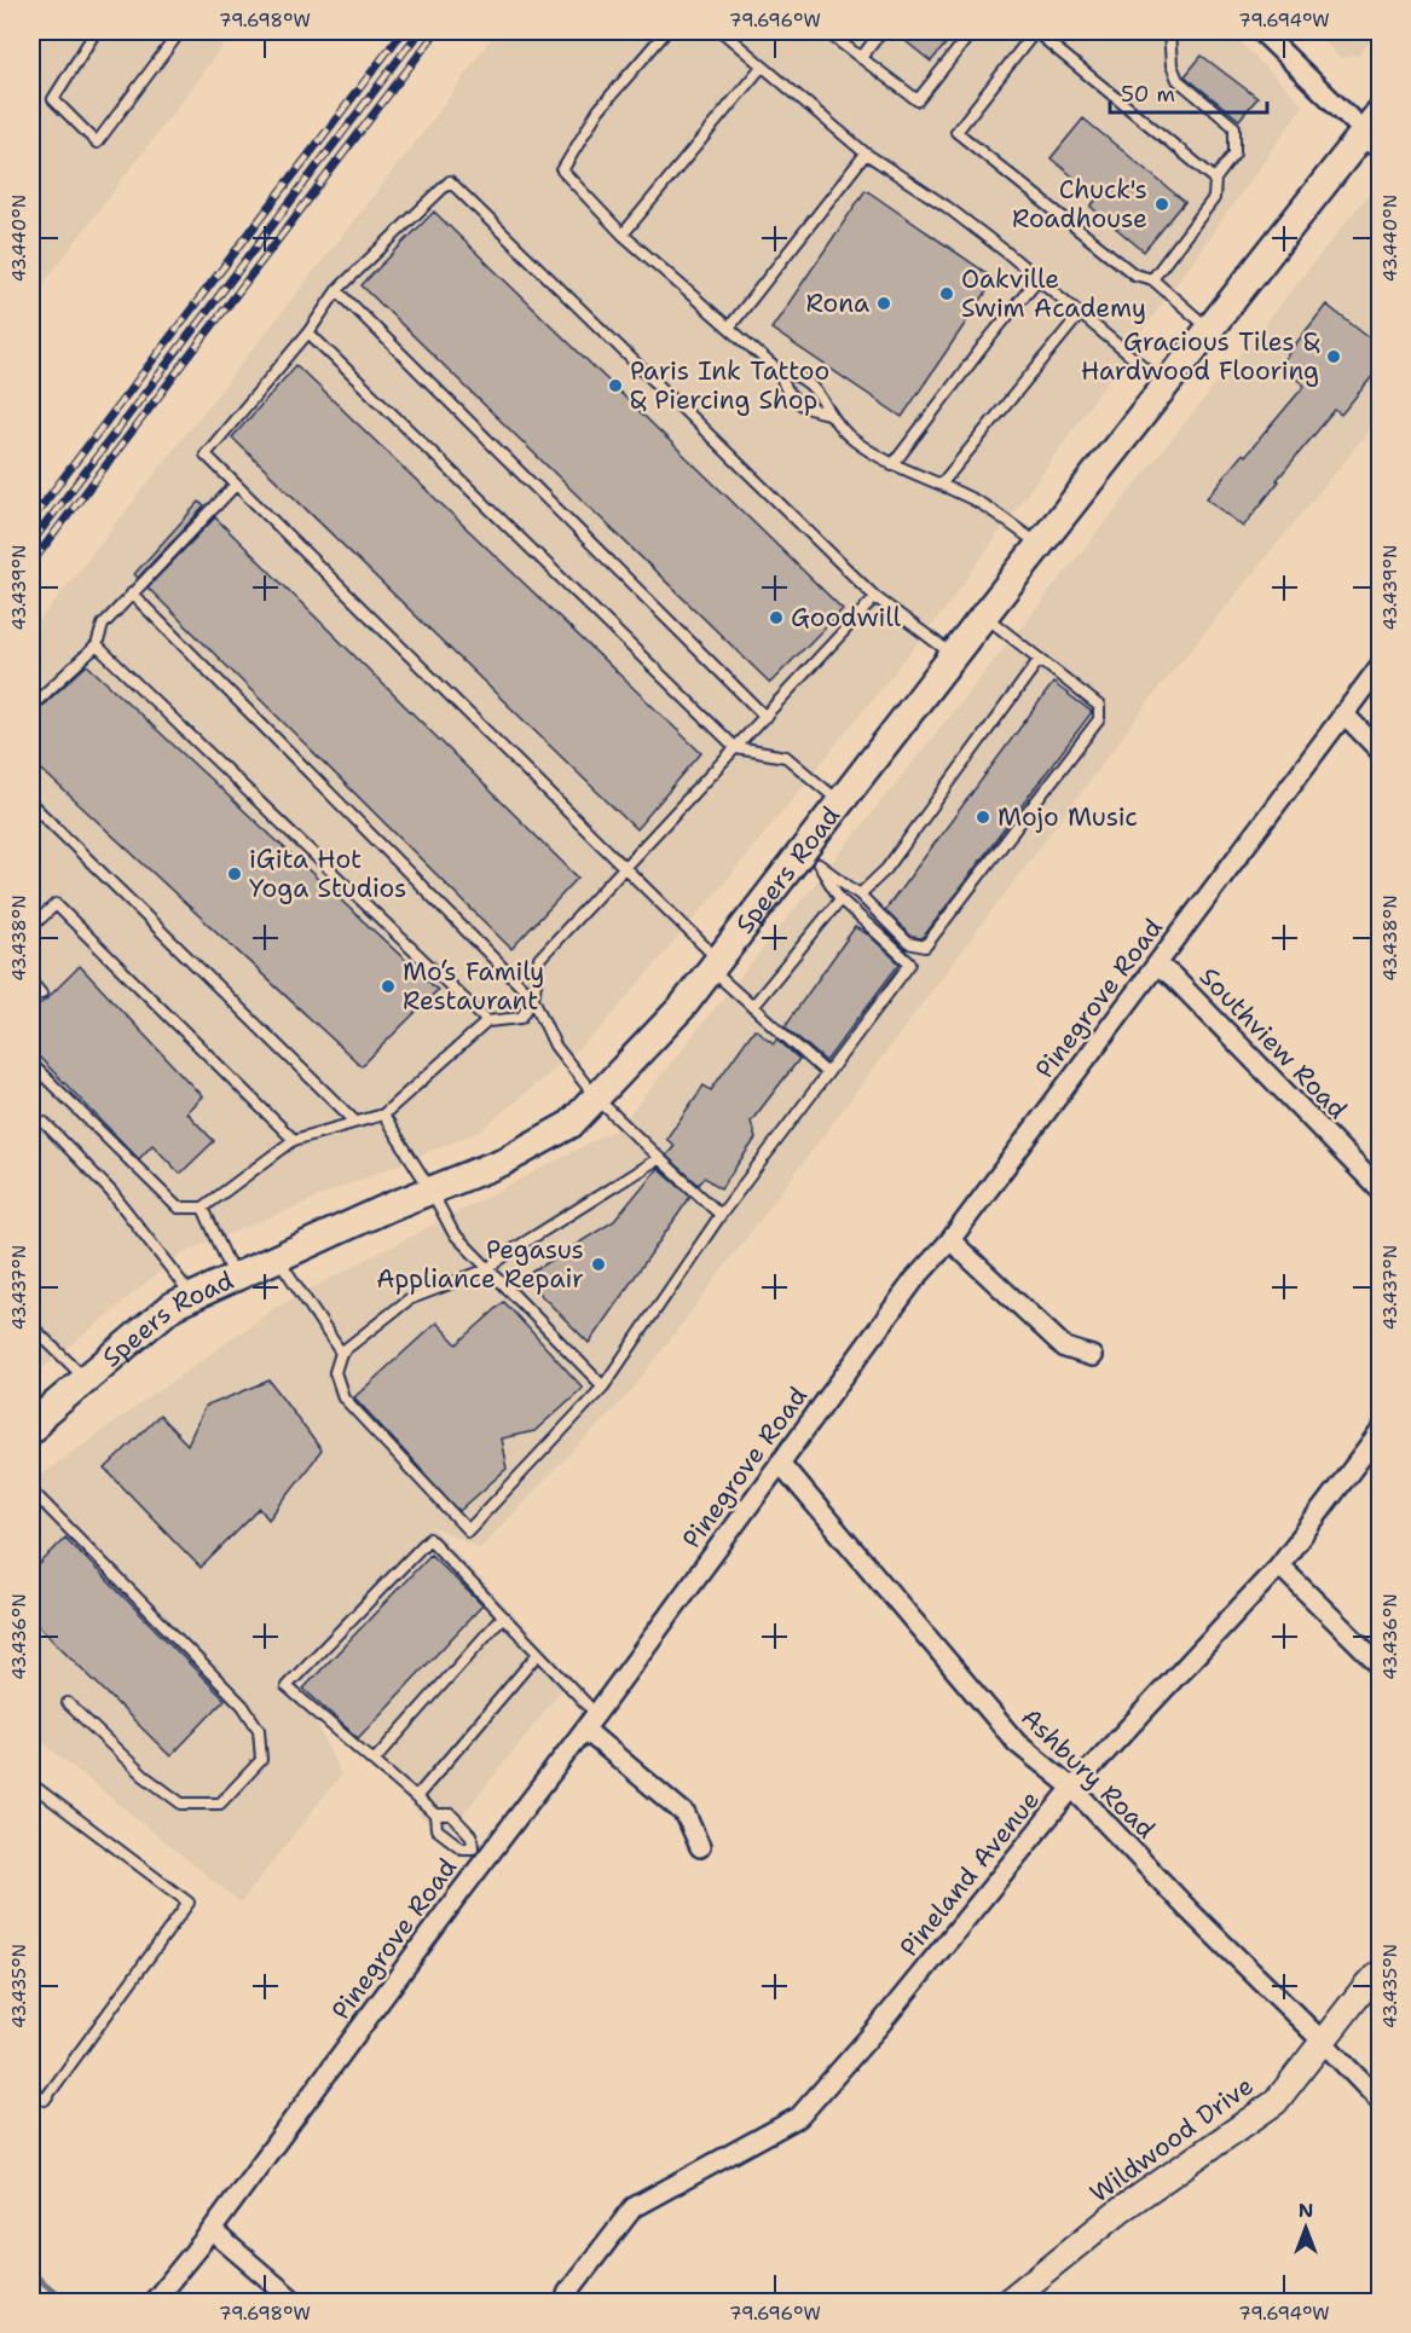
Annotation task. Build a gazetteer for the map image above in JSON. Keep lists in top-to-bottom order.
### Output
{
  "streets": {
    "main road": ["Speers Road"],
    "street": [
      "Pinegrove Road",
      "Southview Road",
      "Ashbury Road",
      "Pineland Avenue",
      "Wildwood Drive"
    ]
  },
  "crossings": [
    ["Pinegrove Road", "Southview Road"],
    ["Pinegrove Road", "Ashbury Road"],
    ["Ashbury Road", "Pineland Avenue"],
    ["Ashbury Road", "Wildwood Drive"]
  ],
  "places": [
    "Chuck's Roadhouse",
    "Oakville Swim Academy",
    "Rona",
    "Gracious Tiles & Hardwood Flooring",
    "Paris Ink Tattoo & Piercing Shop",
    "Goodwill",
    "Mojo Music",
    "iGita Hot Yoga Studios",
    "Mo‘s Family Restaurant",
    "Pegasus Appliance Repair"
  ],
  "scale_bar": "50 m",
  "north": "top",
  "coordinates": [
    "79.698°W",
    "79.696°W",
    "79.694°W",
    "43.440°N",
    "43.439°N",
    "43.438°N",
    "43.437°N",
    "43.436°N",
    "43.435°N"
  ]
}
